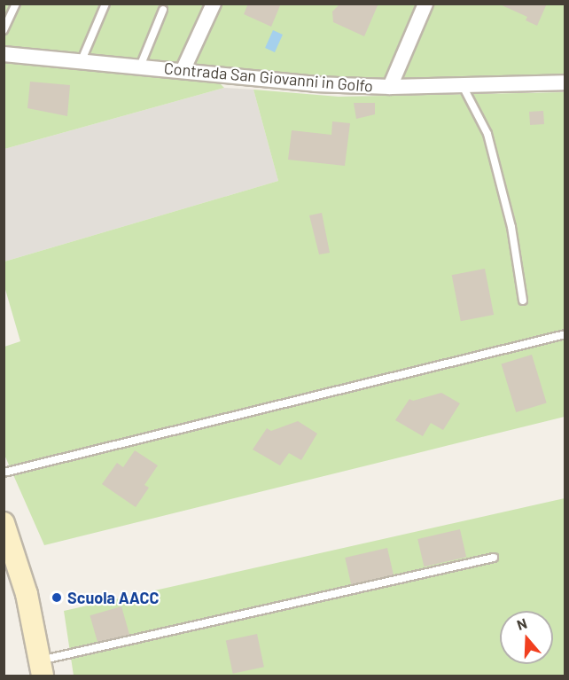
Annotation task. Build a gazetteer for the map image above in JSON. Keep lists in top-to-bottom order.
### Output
{
  "streets": {
    "street": ["Contrada San Giovanni in Golfo"]
  },
  "places": ["Scuola AACC"],
  "north": "top"
}
